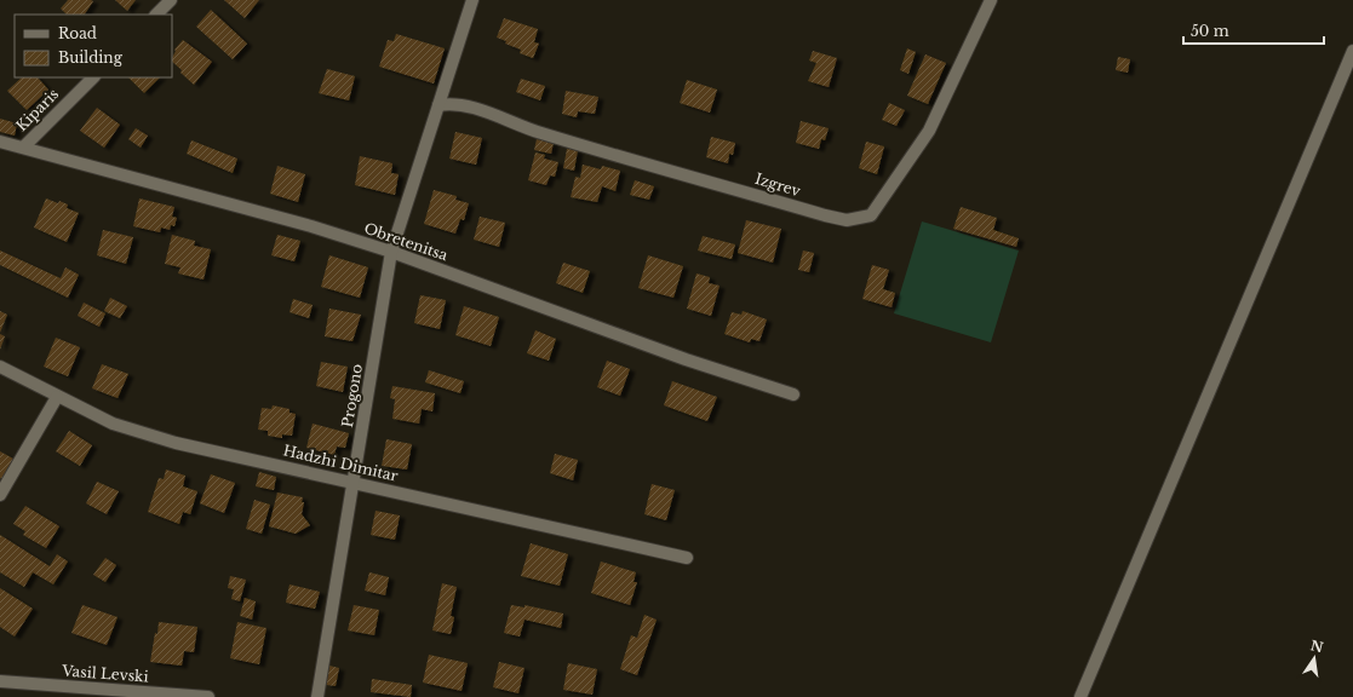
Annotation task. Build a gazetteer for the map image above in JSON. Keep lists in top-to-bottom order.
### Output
{
  "streets": {
    "street": [
      "Kiparis",
      "Izgrev",
      "Obretenitsa",
      "Progono",
      "Hadzhi Dimitar",
      "Vasil Levski"
    ]
  },
  "crossings": [
    ["Kiparis", "Obretenitsa"],
    ["Izgrev", "Progono"],
    ["Obretenitsa", "Progono"],
    ["Progono", "Hadzhi Dimitar"]
  ],
  "legend": ["Road", "Building"],
  "scale_bar": "50 m",
  "north": "top"
}
